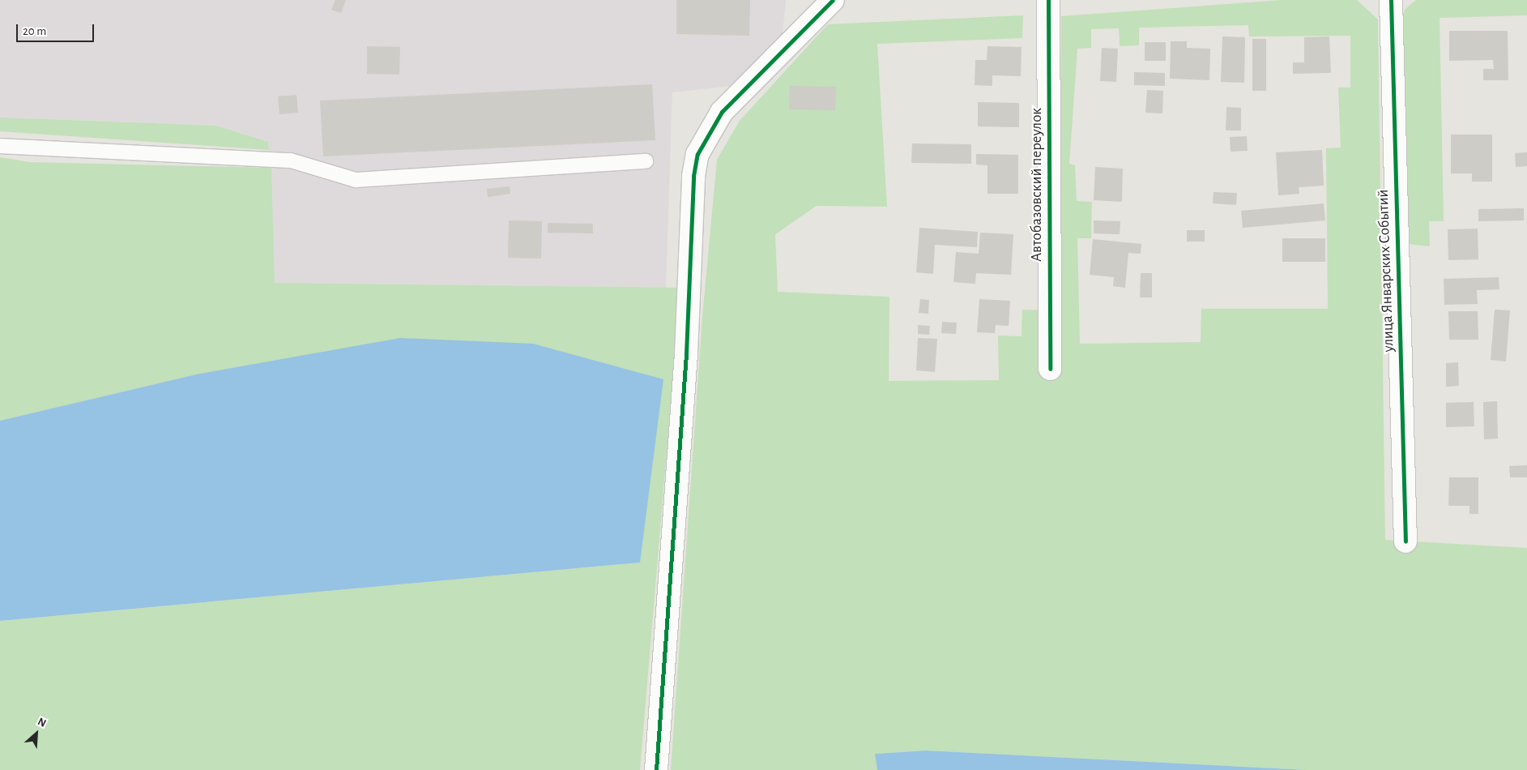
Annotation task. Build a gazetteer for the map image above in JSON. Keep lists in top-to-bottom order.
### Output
{
  "streets": {
    "street": ["Автобазовский переулок", "улица Январских Событий"]
  },
  "scale_bar": "20 m",
  "north": "top right"
}
